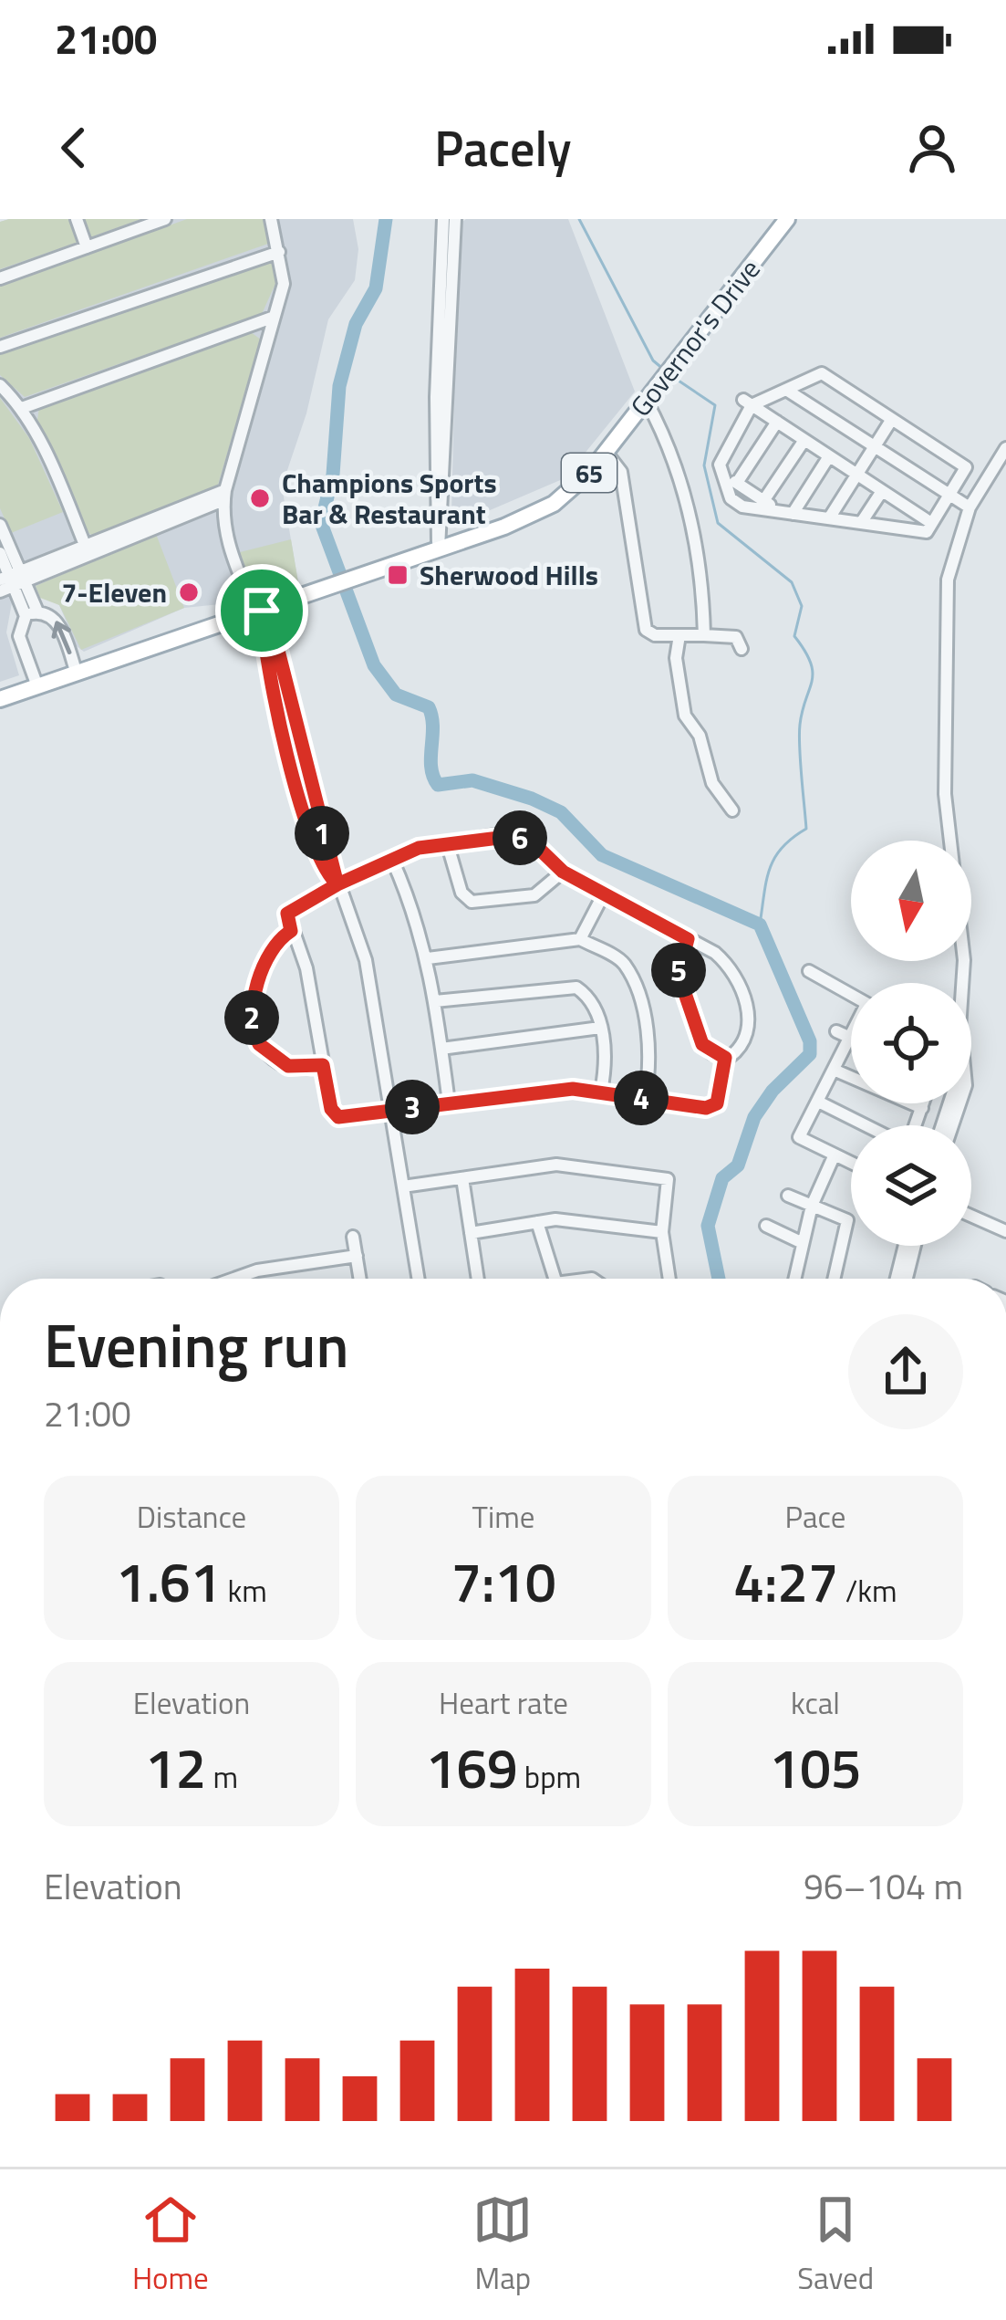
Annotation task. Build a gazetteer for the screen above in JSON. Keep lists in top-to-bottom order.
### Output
{
  "streets": {
    "main road": ["Governor's Drive", "65"]
  },
  "places": {
    "other": ["Champions Sports Bar & Restaurant", "7-Eleven"],
    "transit": ["Sherwood Hills"]
  },
  "north": "bottom",
  "page": {
    "status": "21:00",
    "header": "Pacely",
    "pins": [
      "1",
      "6",
      "5",
      "2",
      "4",
      "3"
    ],
    "heading": ["Evening run", "21:00"],
    "stats": [
      ["Distance", "1.61 km"],
      ["Time", "7:10"],
      ["Pace", "4:27 /km"],
      ["Elevation", "12 m"],
      ["Heart rate", "169 bpm"],
      ["kcal", "105"]
    ],
    "chart": ["Elevation", "96–104 m"],
    "tabs": ["Home", "Map", "Saved"]
  }
}
